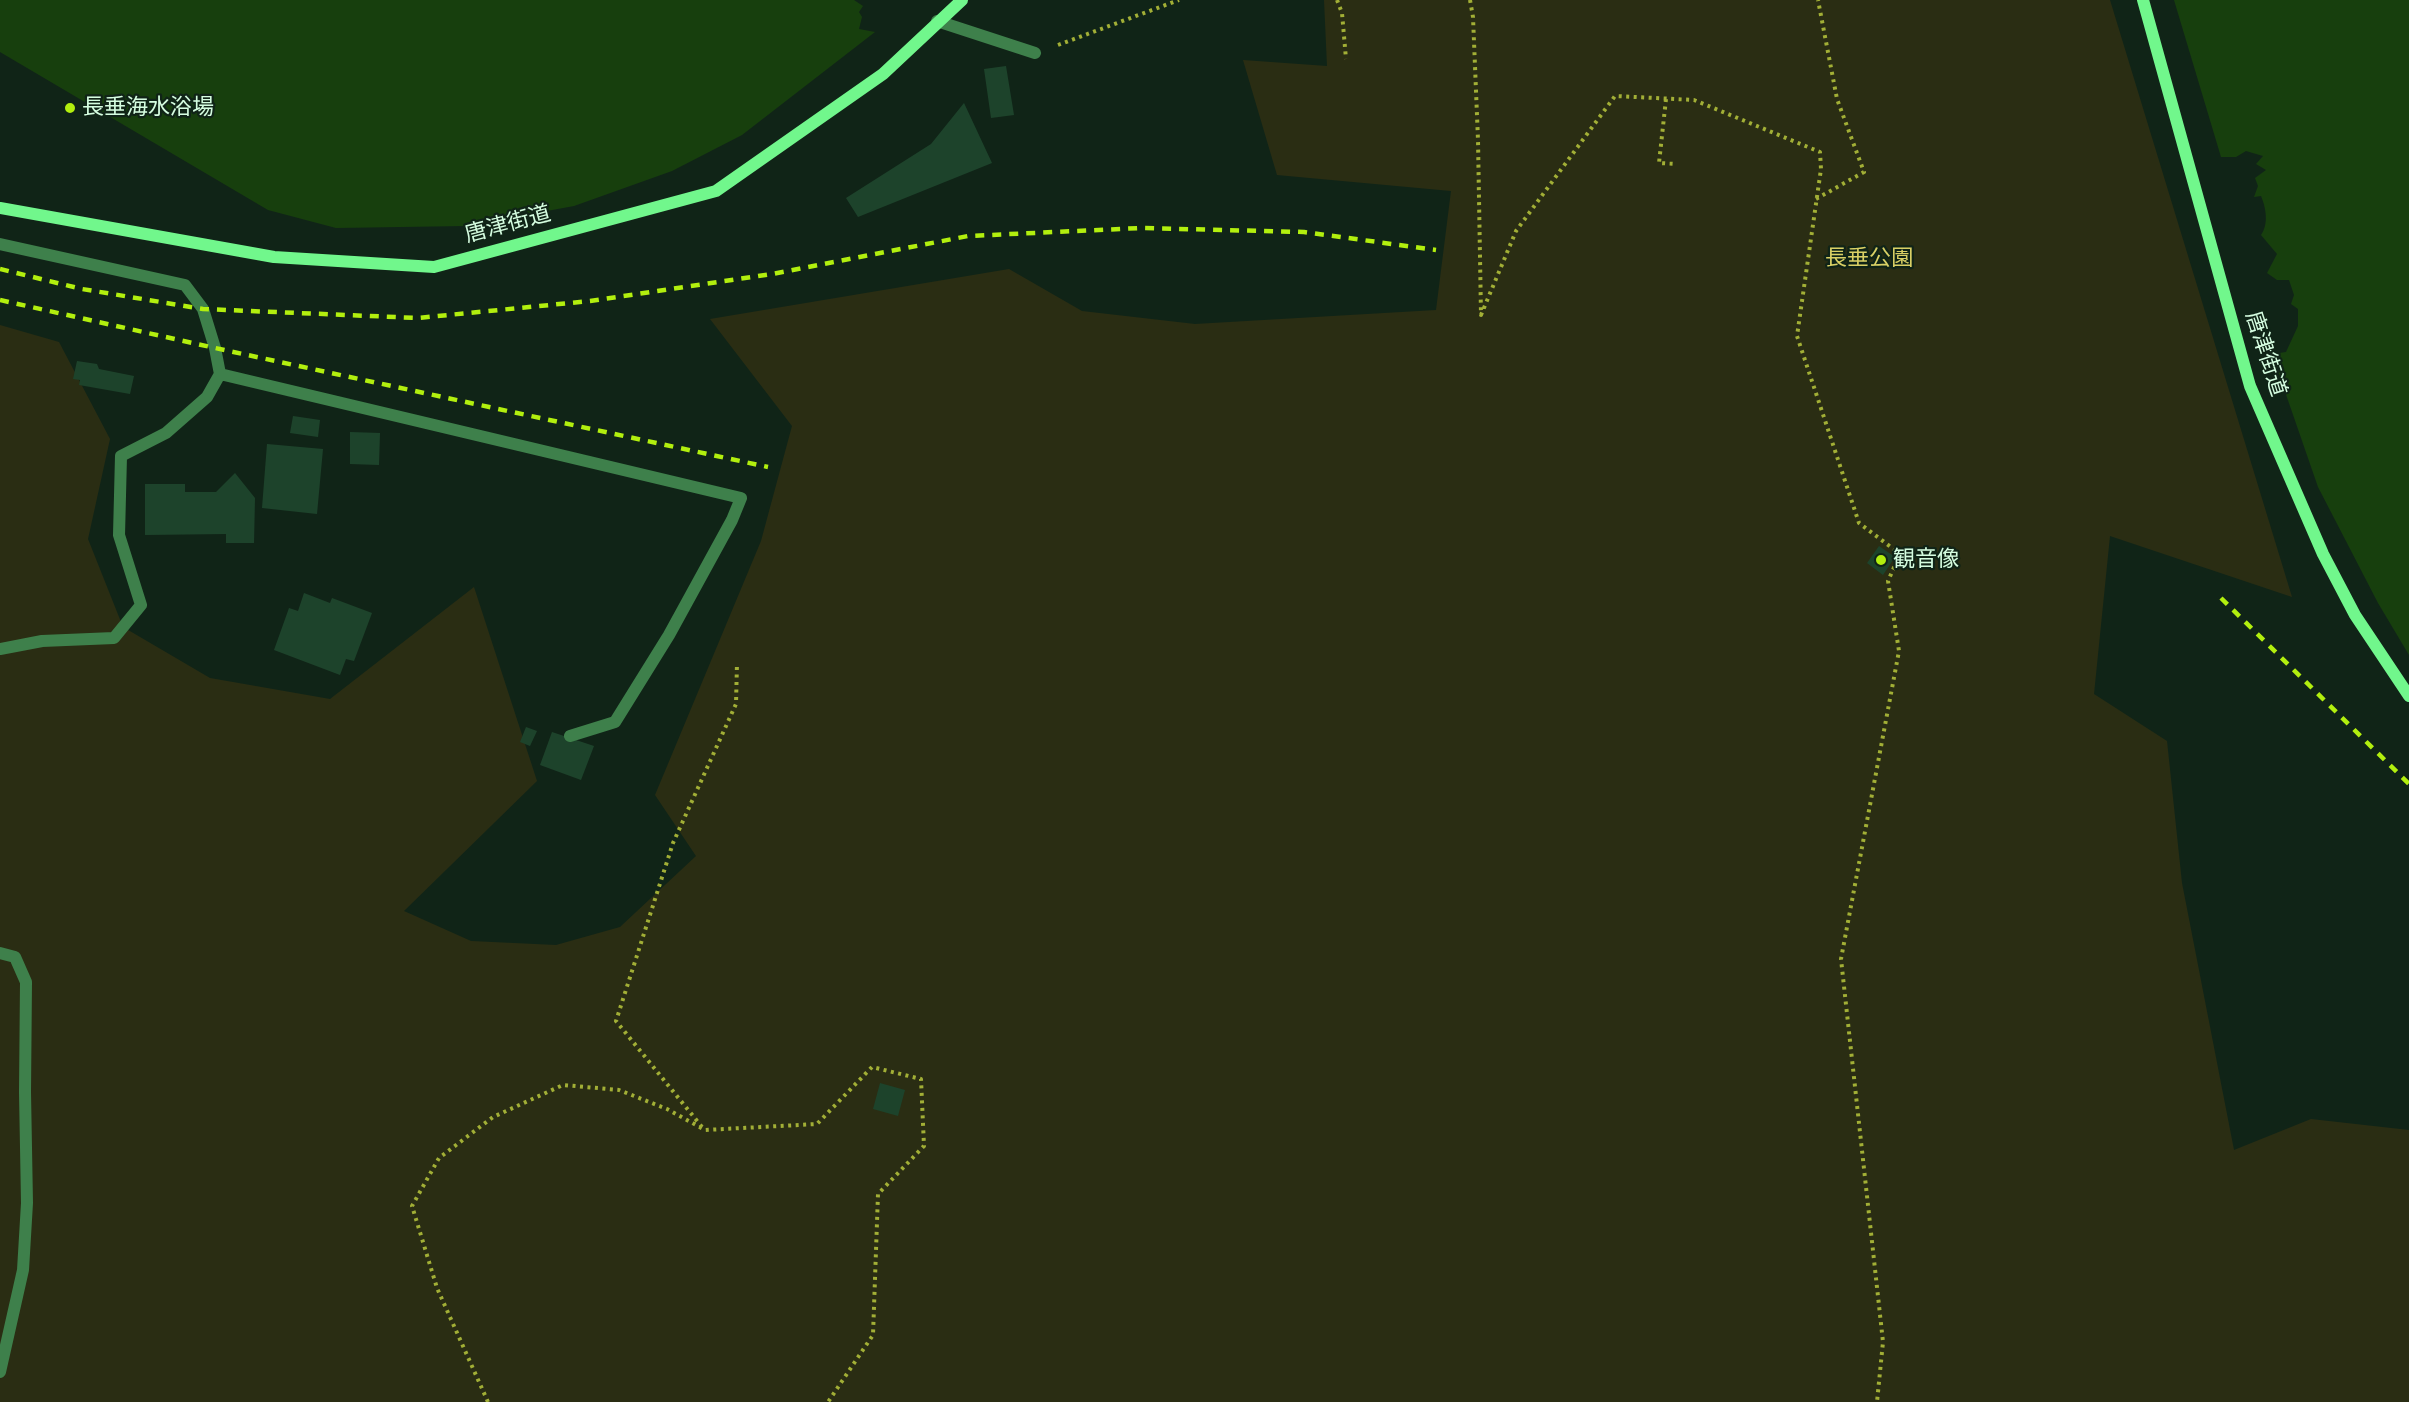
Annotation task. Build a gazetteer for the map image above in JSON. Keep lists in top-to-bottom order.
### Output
{
  "streets": {
    "street": ["唐津街道"]
  },
  "parks": ["長垂公園"],
  "places": ["長垂海水浴場", "観音像"]
}
